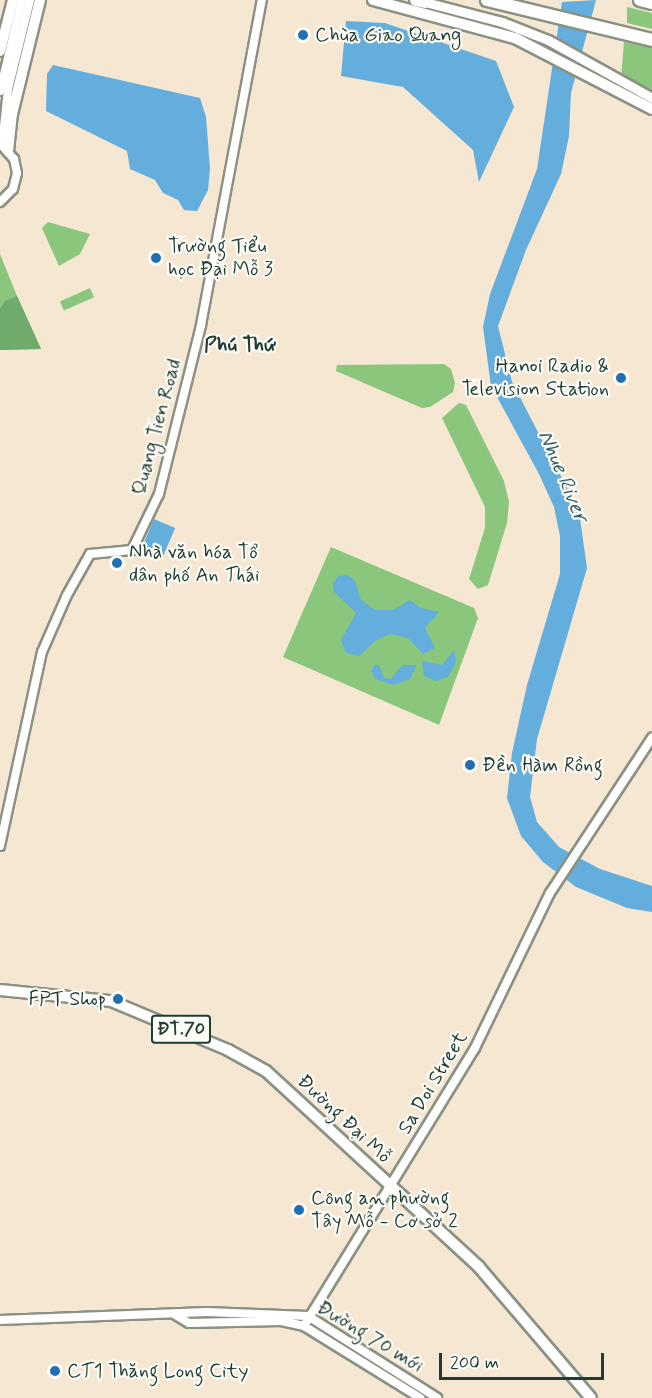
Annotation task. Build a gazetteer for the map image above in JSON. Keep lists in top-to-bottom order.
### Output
{
  "streets": {
    "main road": ["ĐT.70", "Đường Đại Mỗ"],
    "street": ["Quang Tien Road", "Sa Doi Street", "Đường 70 mới"]
  },
  "crossings": [
    ["Sa Doi Street", "Đường Đại Mỗ"],
    ["Sa Doi Street", "Đường 70 mới"]
  ],
  "districts": ["Phú Thứ"],
  "water": ["Nhue River"],
  "places": [
    "Chùa Giao Quang",
    "Trường Tiểu học Đại Mỗ 3",
    "Hanoi Radio & Television Station",
    "Nhà văn hóa Tổ dân phố An Thái",
    "Đền Hàm Rồng",
    "FPT Shop",
    "Công an phường Tây Mỗ - Cơ sở 2",
    "CT1 Thăng Long City"
  ],
  "scale_bar": "200 m"
}
